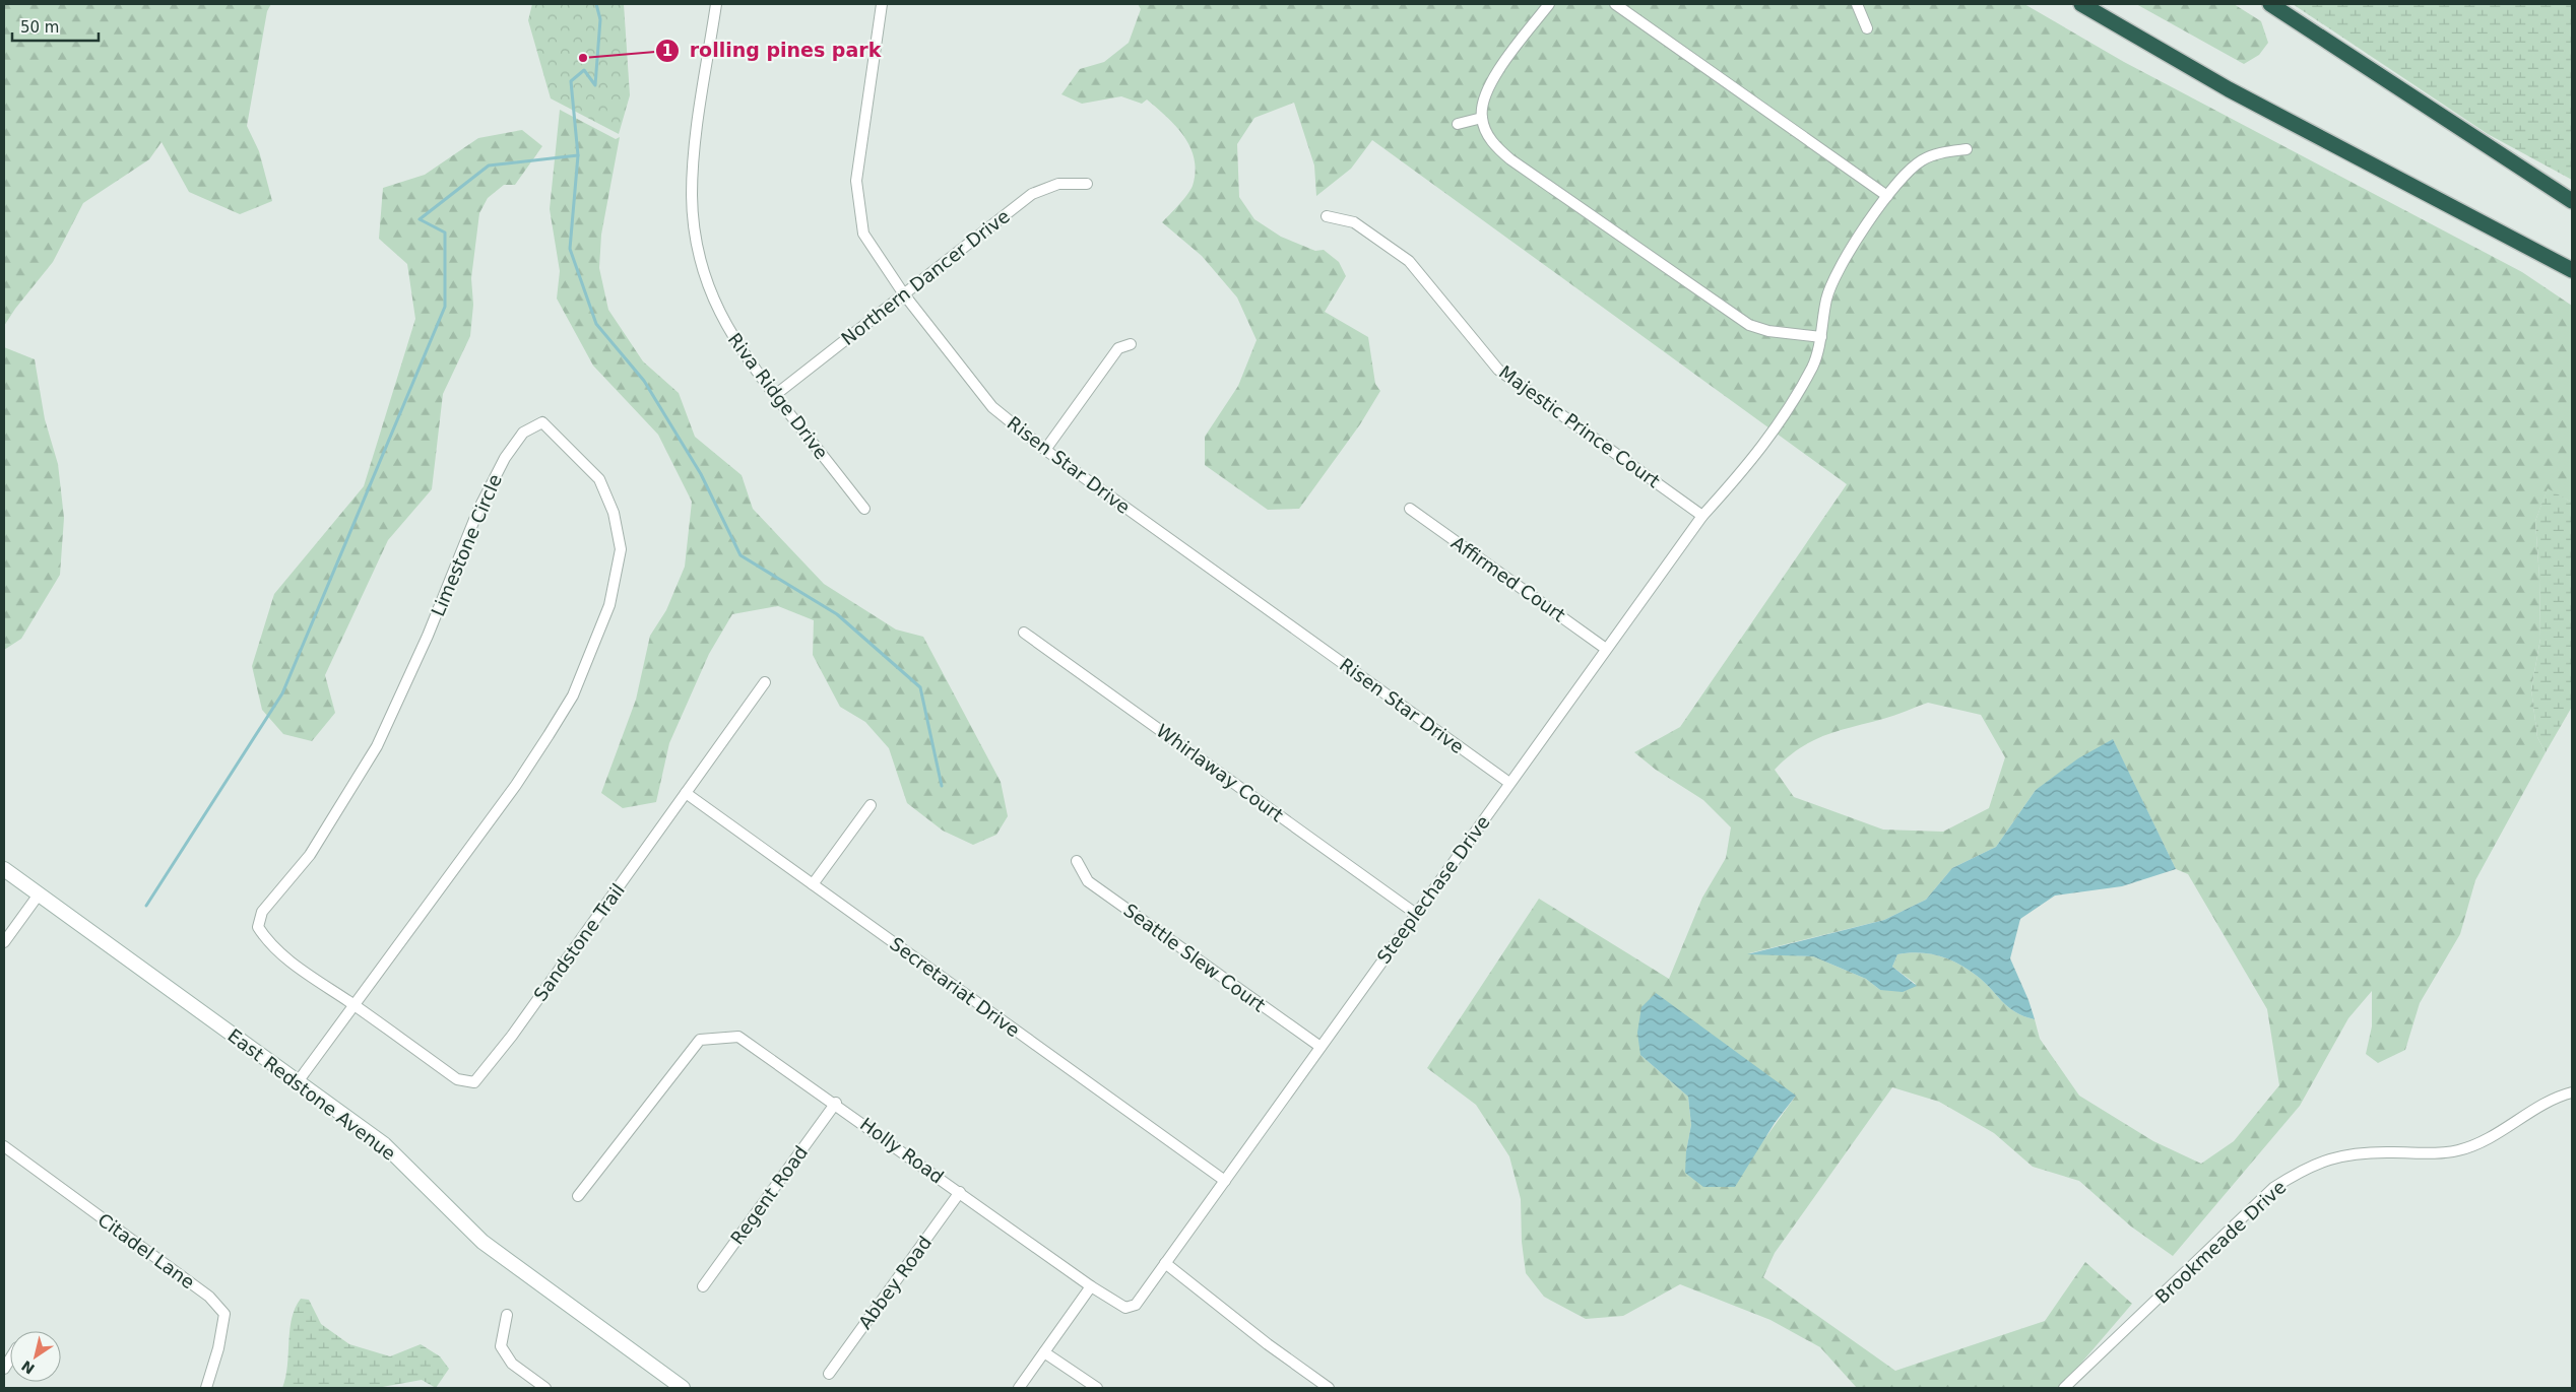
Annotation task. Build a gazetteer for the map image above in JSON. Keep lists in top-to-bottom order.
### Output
{
  "streets": {
    "street": [
      "Northern Dancer Drive",
      "Riva Ridge Drive",
      "Majestic Prince Court",
      "Risen Star Drive",
      "Limestone Circle",
      "Affirmed Court",
      "Whirlaway Court",
      "Steeplechase Drive",
      "Sandstone Trail",
      "Seattle Slew Court",
      "Secretariat Drive",
      "East Redstone Avenue",
      "Holly Road",
      "Regent Road",
      "Brookmeade Drive",
      "Citadel Lane",
      "Abbey Road"
    ]
  },
  "crossings": [
    ["Northern Dancer Drive", "Riva Ridge Drive"],
    ["Northern Dancer Drive", "Risen Star Drive"],
    ["Majestic Prince Court", "Steeplechase Drive"],
    ["Risen Star Drive", "Steeplechase Drive"],
    ["Limestone Circle", "Sandstone Trail"],
    ["Limestone Circle", "East Redstone Avenue"],
    ["Affirmed Court", "Steeplechase Drive"],
    ["Whirlaway Court", "Steeplechase Drive"],
    ["Steeplechase Drive", "Seattle Slew Court"],
    ["Steeplechase Drive", "Secretariat Drive"],
    ["Steeplechase Drive", "Holly Road"],
    ["Sandstone Trail", "Secretariat Drive"],
    ["Holly Road", "Regent Road"],
    ["Holly Road", "Abbey Road"]
  ],
  "places": ["rolling pines park"],
  "scale_bar": "50 m",
  "north": "bottom left"
}
